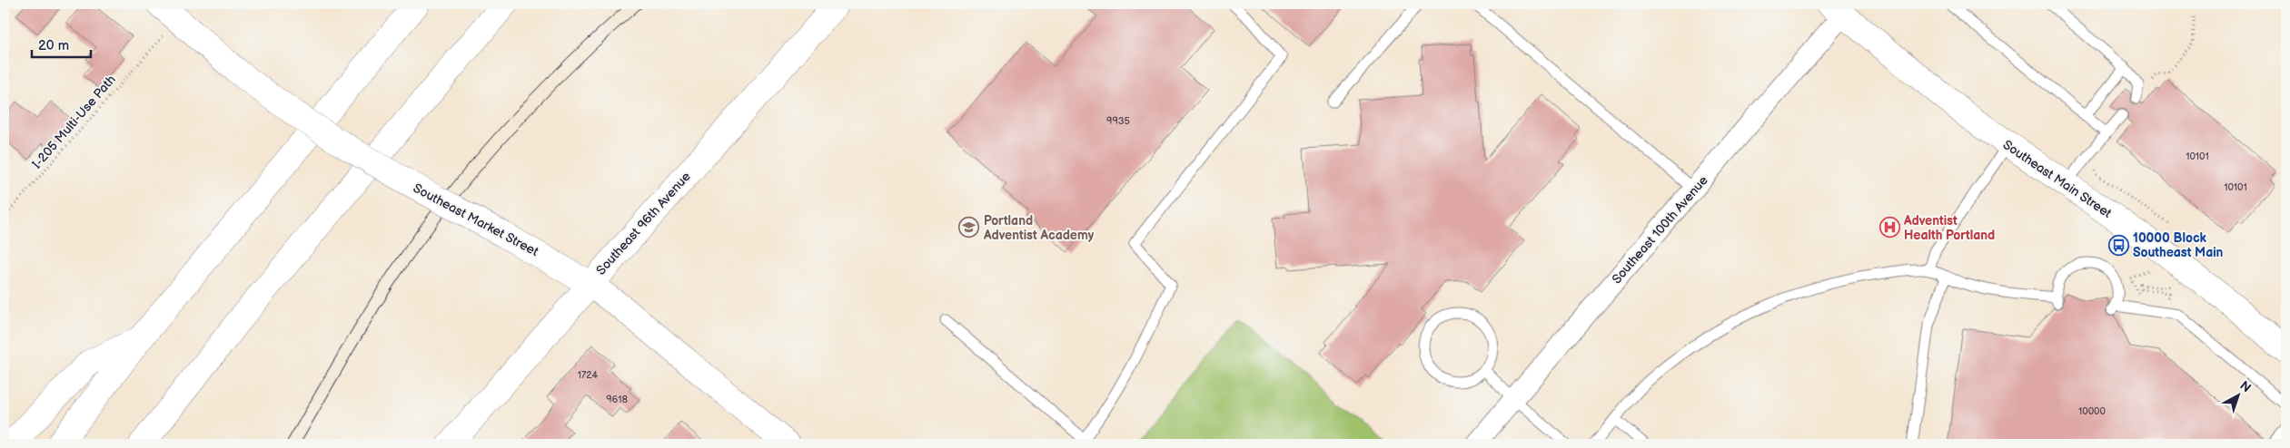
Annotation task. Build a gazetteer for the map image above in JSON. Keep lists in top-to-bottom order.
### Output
{
  "streets": {
    "main road": ["Southeast Main Street", "Southeast Market Street", "Southeast 96th Avenue"],
    "street": ["Southeast 100th Avenue"],
    "path": ["I-205 Multi-Use Path"]
  },
  "crossings": [
    ["Southeast Main Street", "Southeast 100th Avenue"],
    ["Southeast Market Street", "Southeast 96th Avenue"]
  ],
  "places": {
    "school or university": ["Portland Adventist Academy"],
    "hospital": ["Adventist Health Portland"],
    "bus stop": ["10000 Block Southeast Main"]
  },
  "house_numbers": [
    "9935",
    "10101",
    "10101",
    "1724",
    "9618",
    "10000"
  ],
  "scale_bar": "20 m",
  "north": "top right"
}
